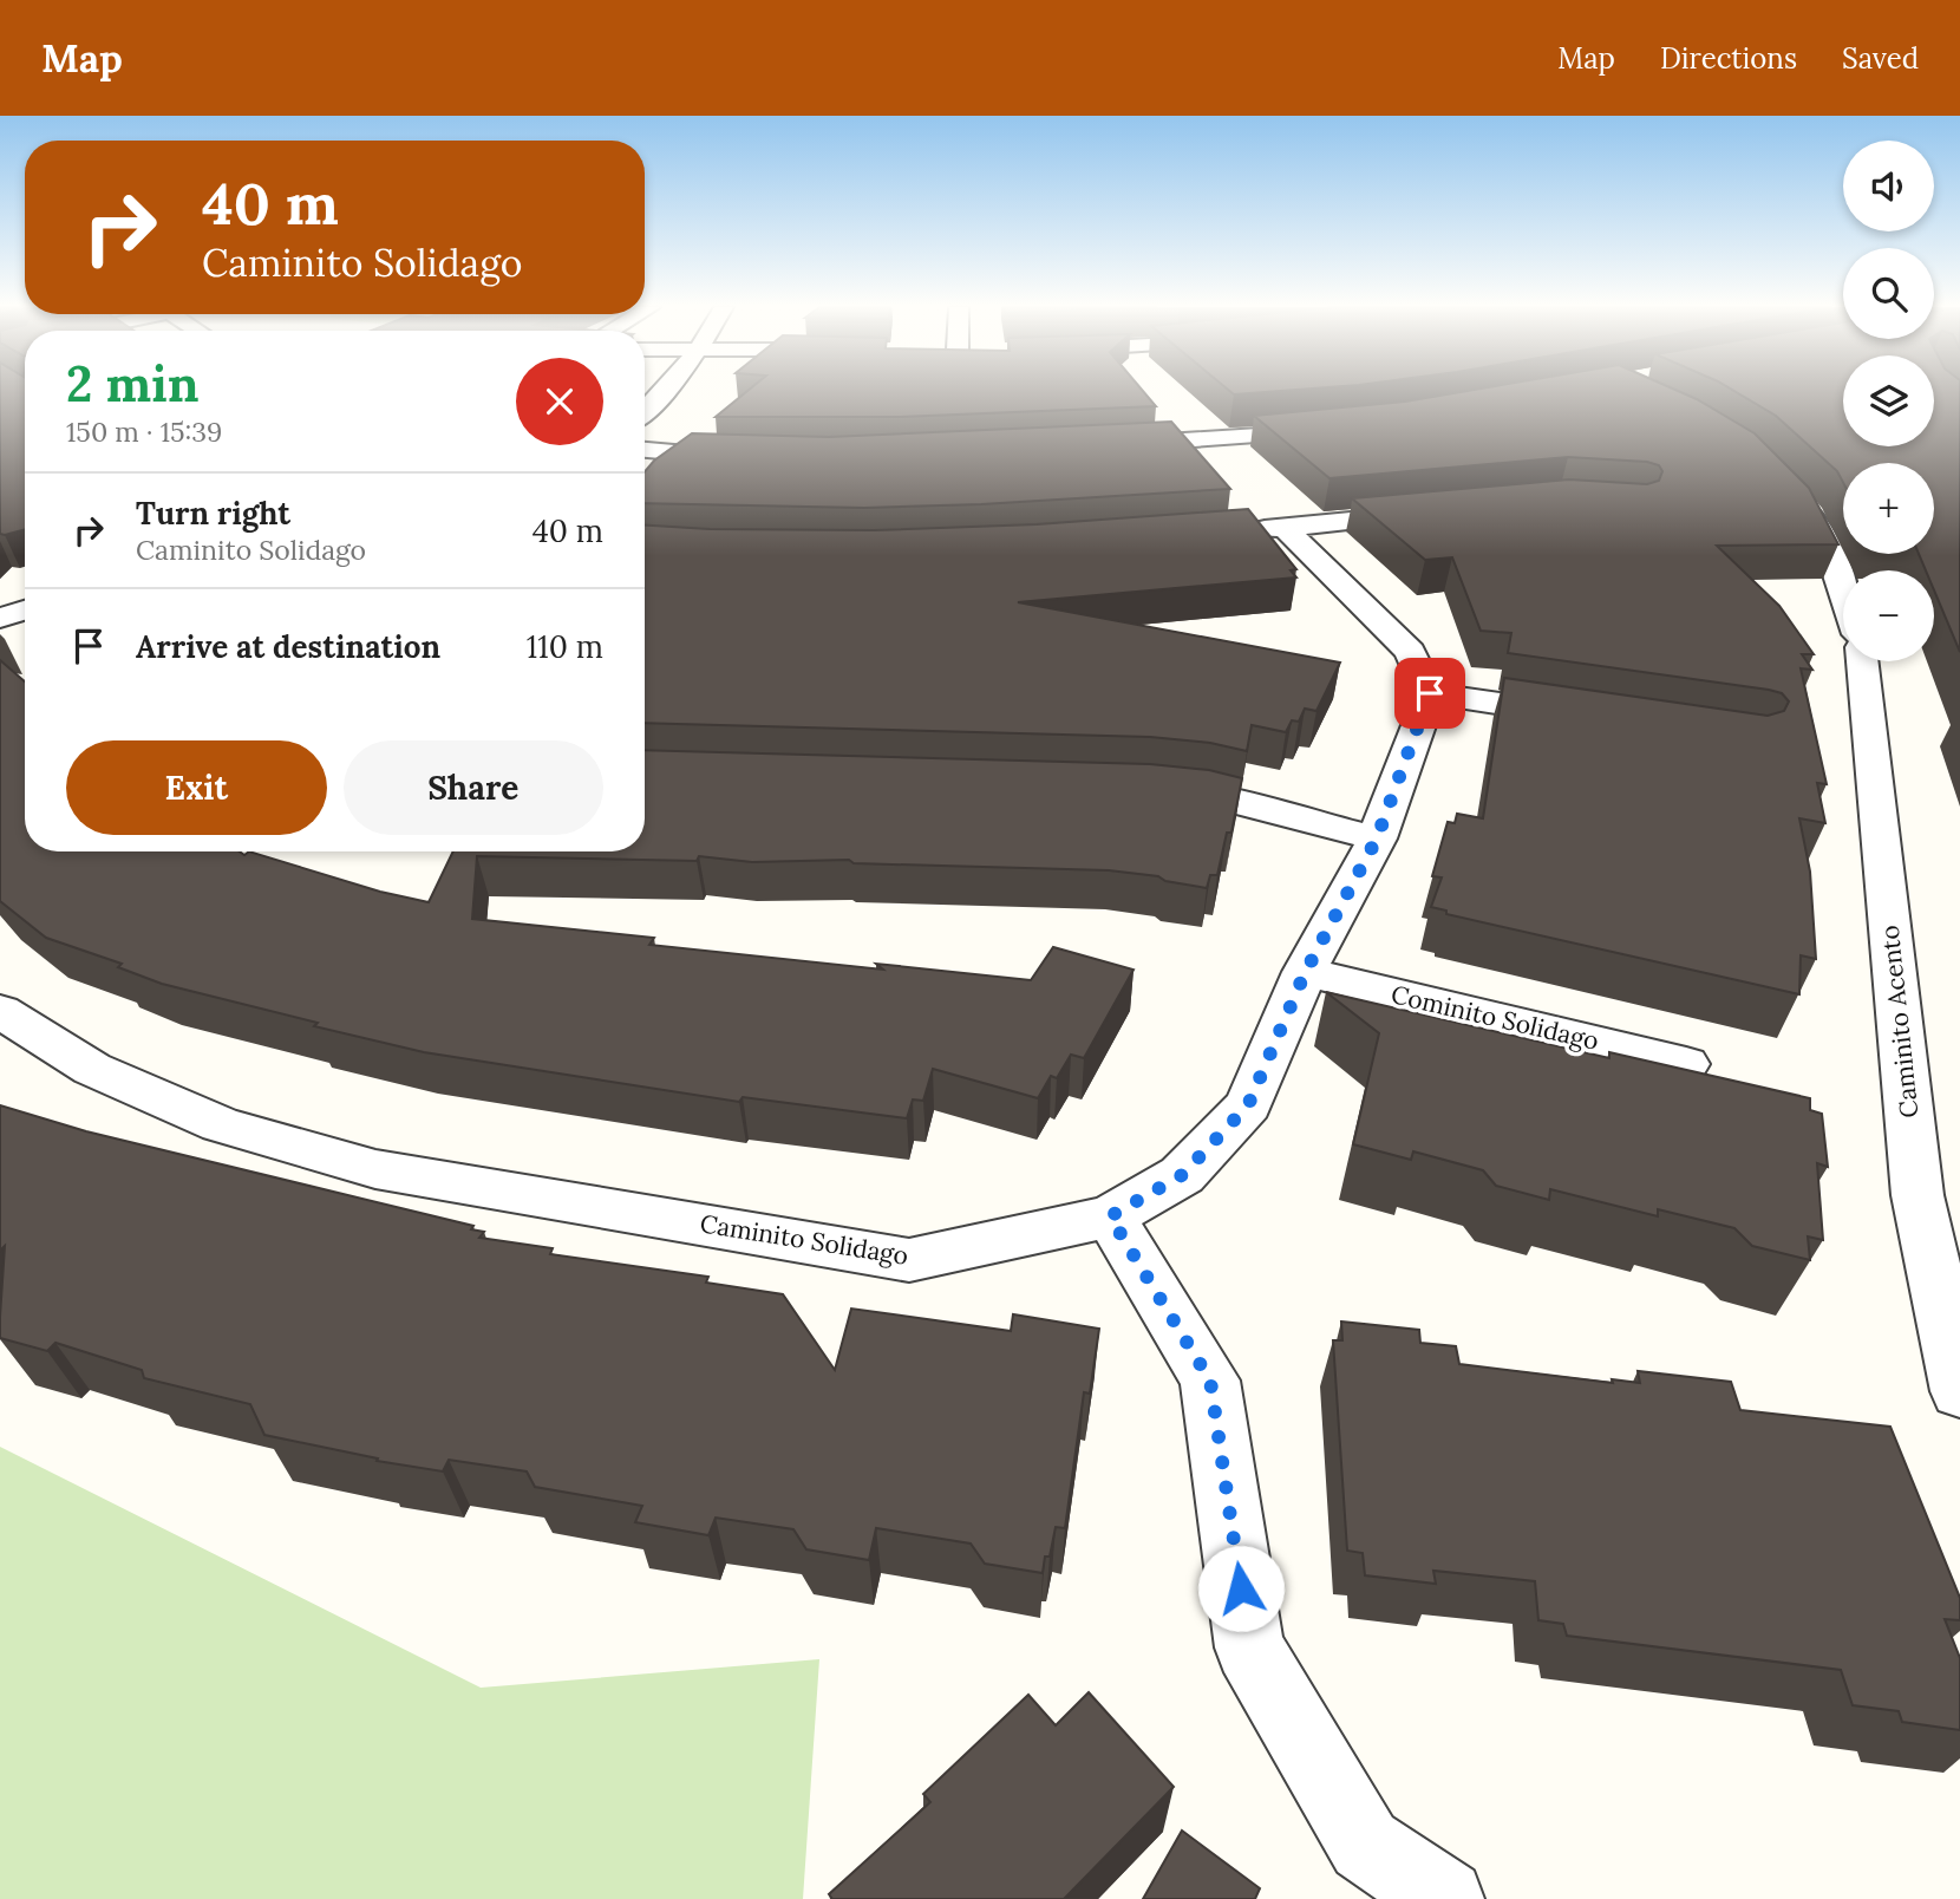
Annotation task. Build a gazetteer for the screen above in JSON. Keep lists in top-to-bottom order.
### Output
{
  "streets": {
    "street": ["Cominito Solidago", "Caminito Acento", "Caminito Solidago"]
  },
  "crossings": [
    ["Cominito Solidago", "Caminito Solidago"]
  ],
  "page": {
    "header": "Map",
    "nav": ["Map", "Directions", "Saved"],
    "map_buttons": ["+", "−"],
    "turn": ["40 m", "Caminito Solidago"],
    "heading": ["2 min", "150 m · 15:39"],
    "list": [
      {
        "name": "Turn right",
        "note": "Caminito Solidago",
        "value": "40 m"
      },
      {
        "name": "Arrive at destination",
        "value": "110 m"
      }
    ],
    "buttons": ["Exit", "Share"]
  }
}
